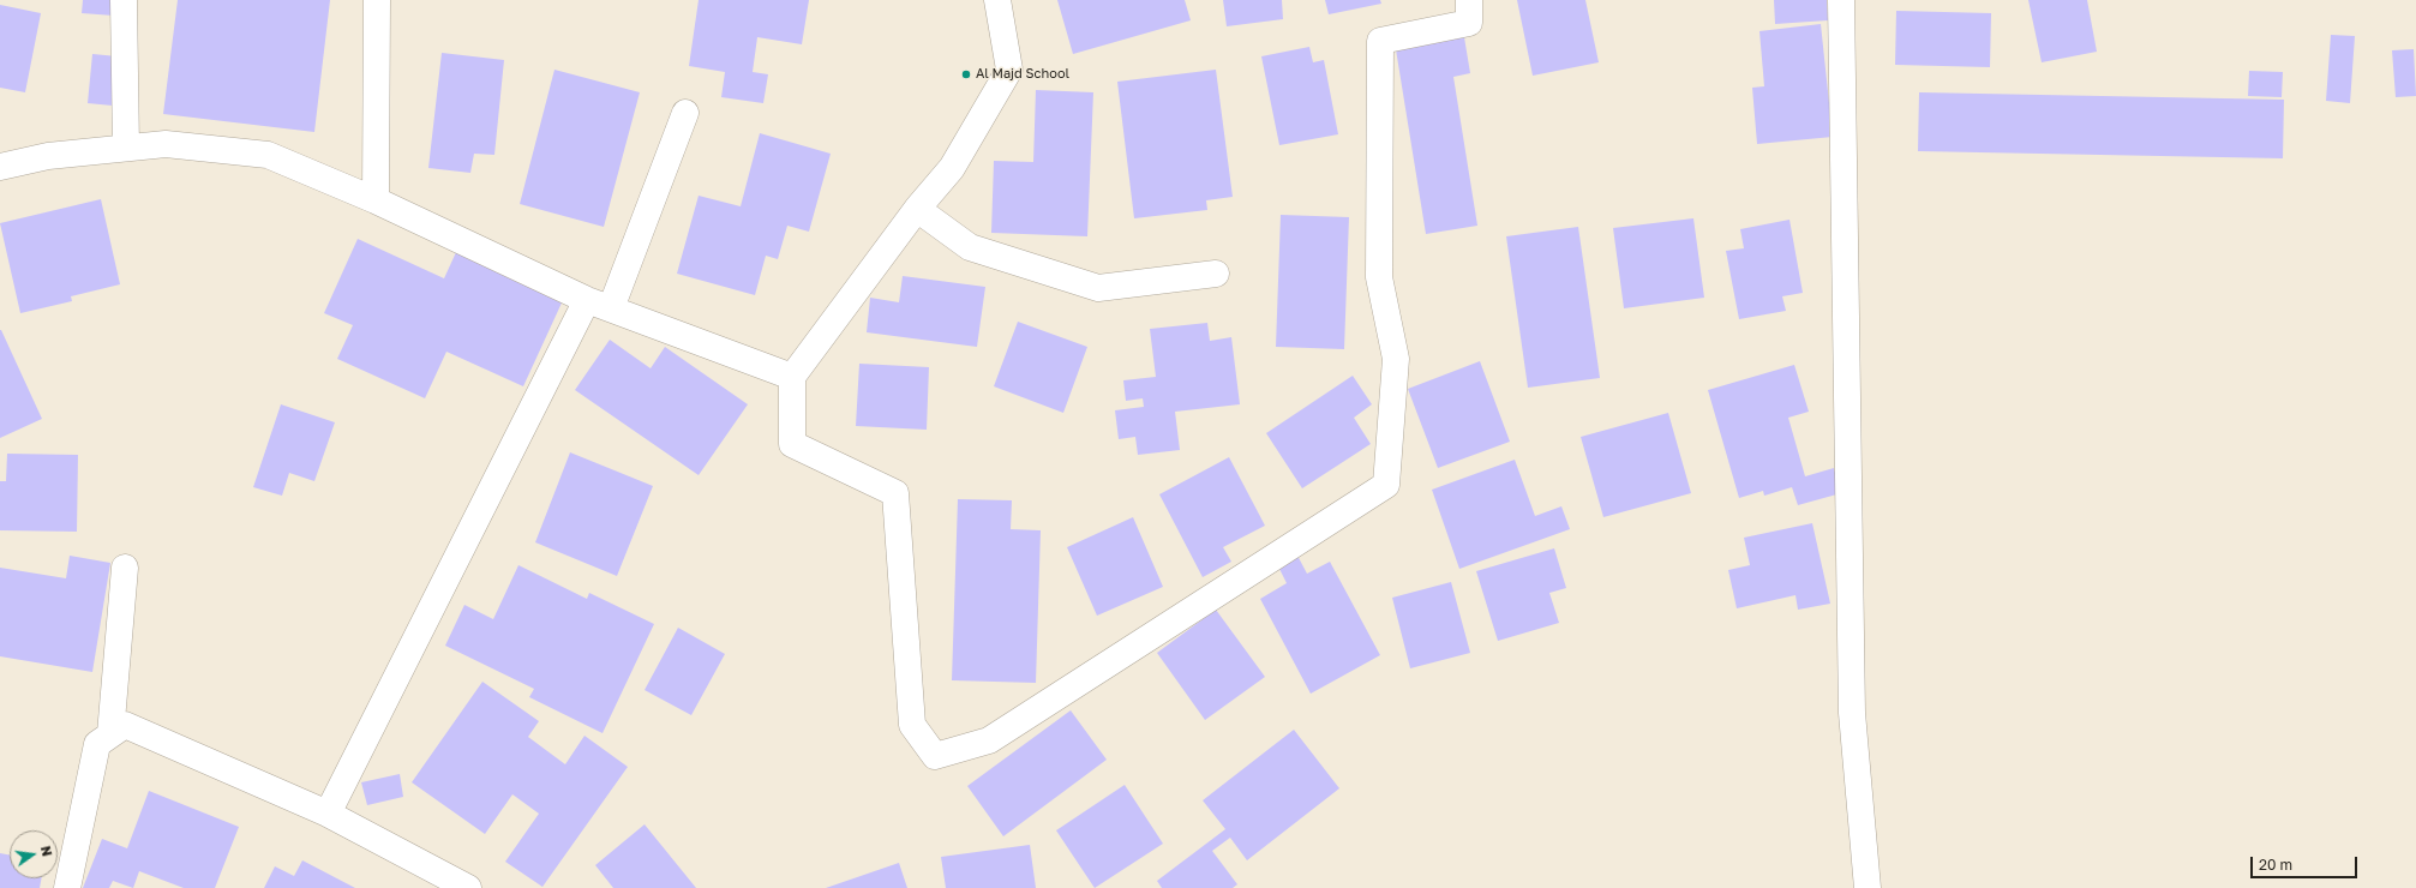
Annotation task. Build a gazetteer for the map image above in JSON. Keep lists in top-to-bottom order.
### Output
{
  "places": ["Al Majd School"],
  "scale_bar": "20 m",
  "north": "right"
}
